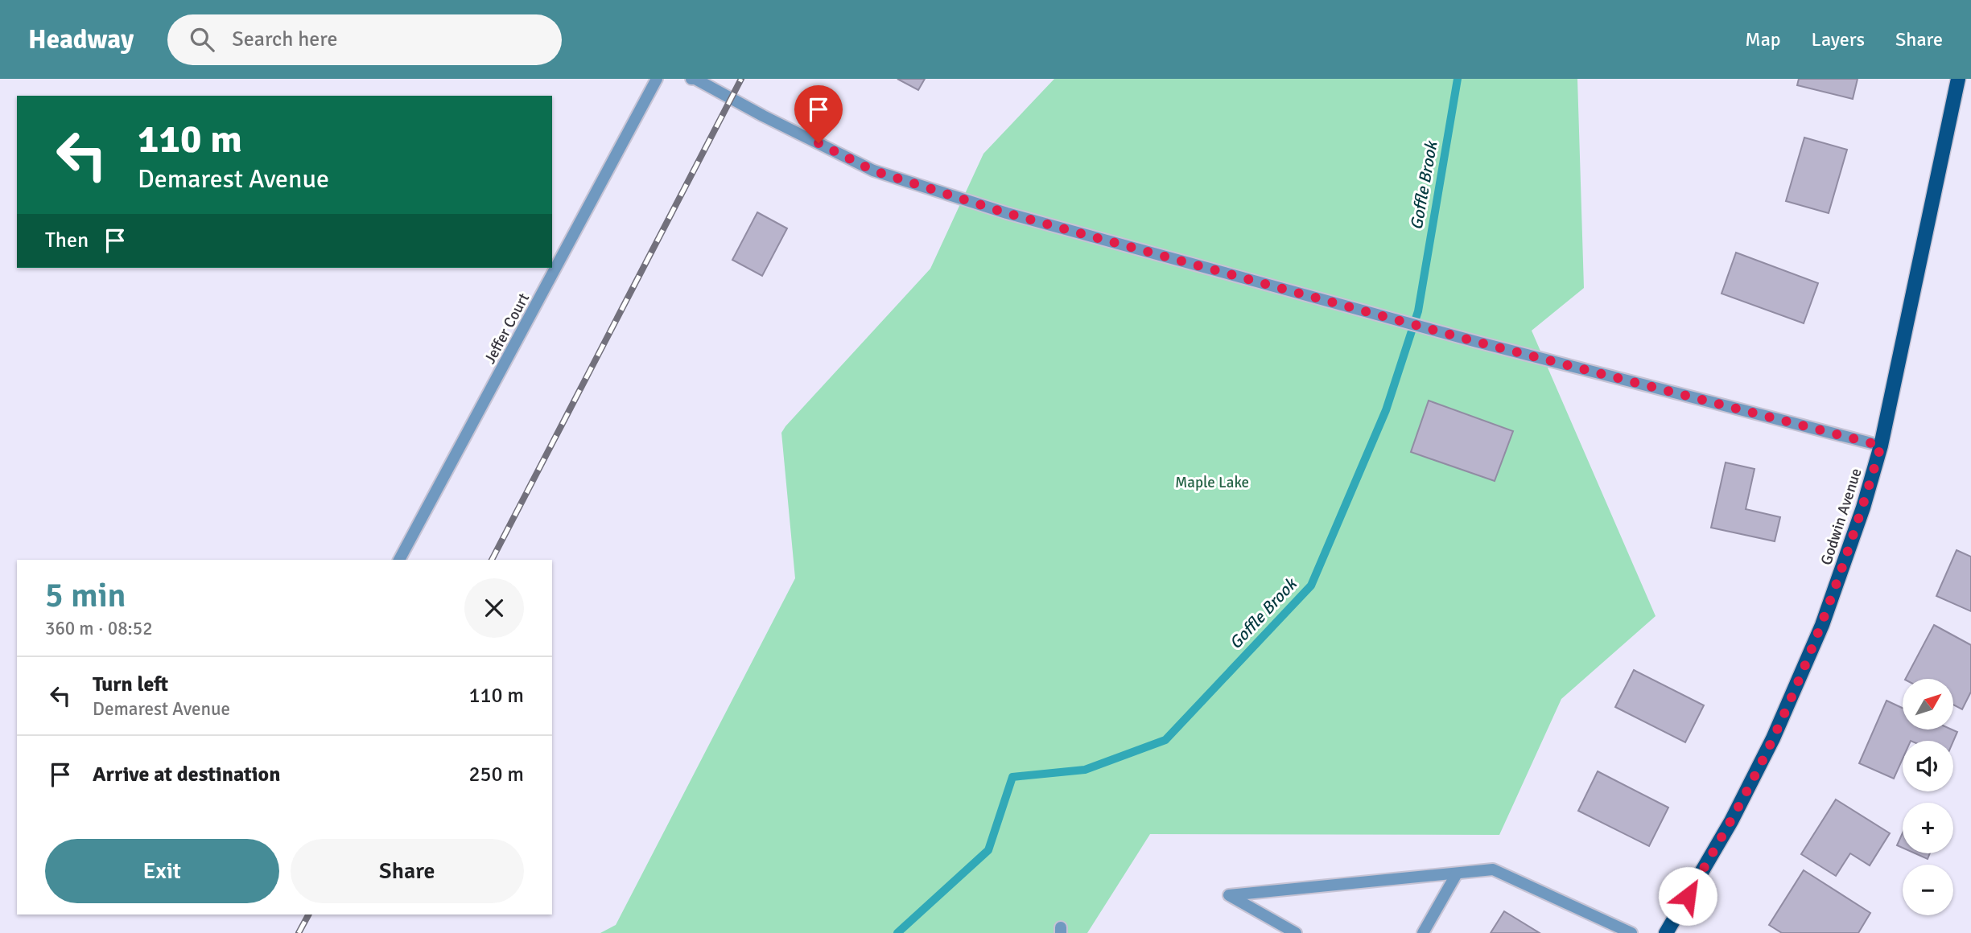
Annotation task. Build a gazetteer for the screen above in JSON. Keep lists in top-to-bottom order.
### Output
{
  "streets": {
    "main road": ["Godwin Avenue"],
    "street": ["Jeffer Court"]
  },
  "water": ["Goffle Brook"],
  "parks": ["Maple Lake"],
  "north": "top right",
  "page": {
    "header": "Headway",
    "search": "Search here",
    "nav": ["Map", "Layers", "Share"],
    "turn": ["110 m", "Demarest Avenue"],
    "then": "Then",
    "heading": ["5 min", "360 m · 08:52"],
    "list": [
      {
        "name": "Turn left",
        "note": "Demarest Avenue",
        "value": "110 m"
      },
      {
        "name": "Arrive at destination",
        "value": "250 m"
      }
    ],
    "map_buttons": ["+", "−"],
    "buttons": ["Exit", "Share"]
  }
}
